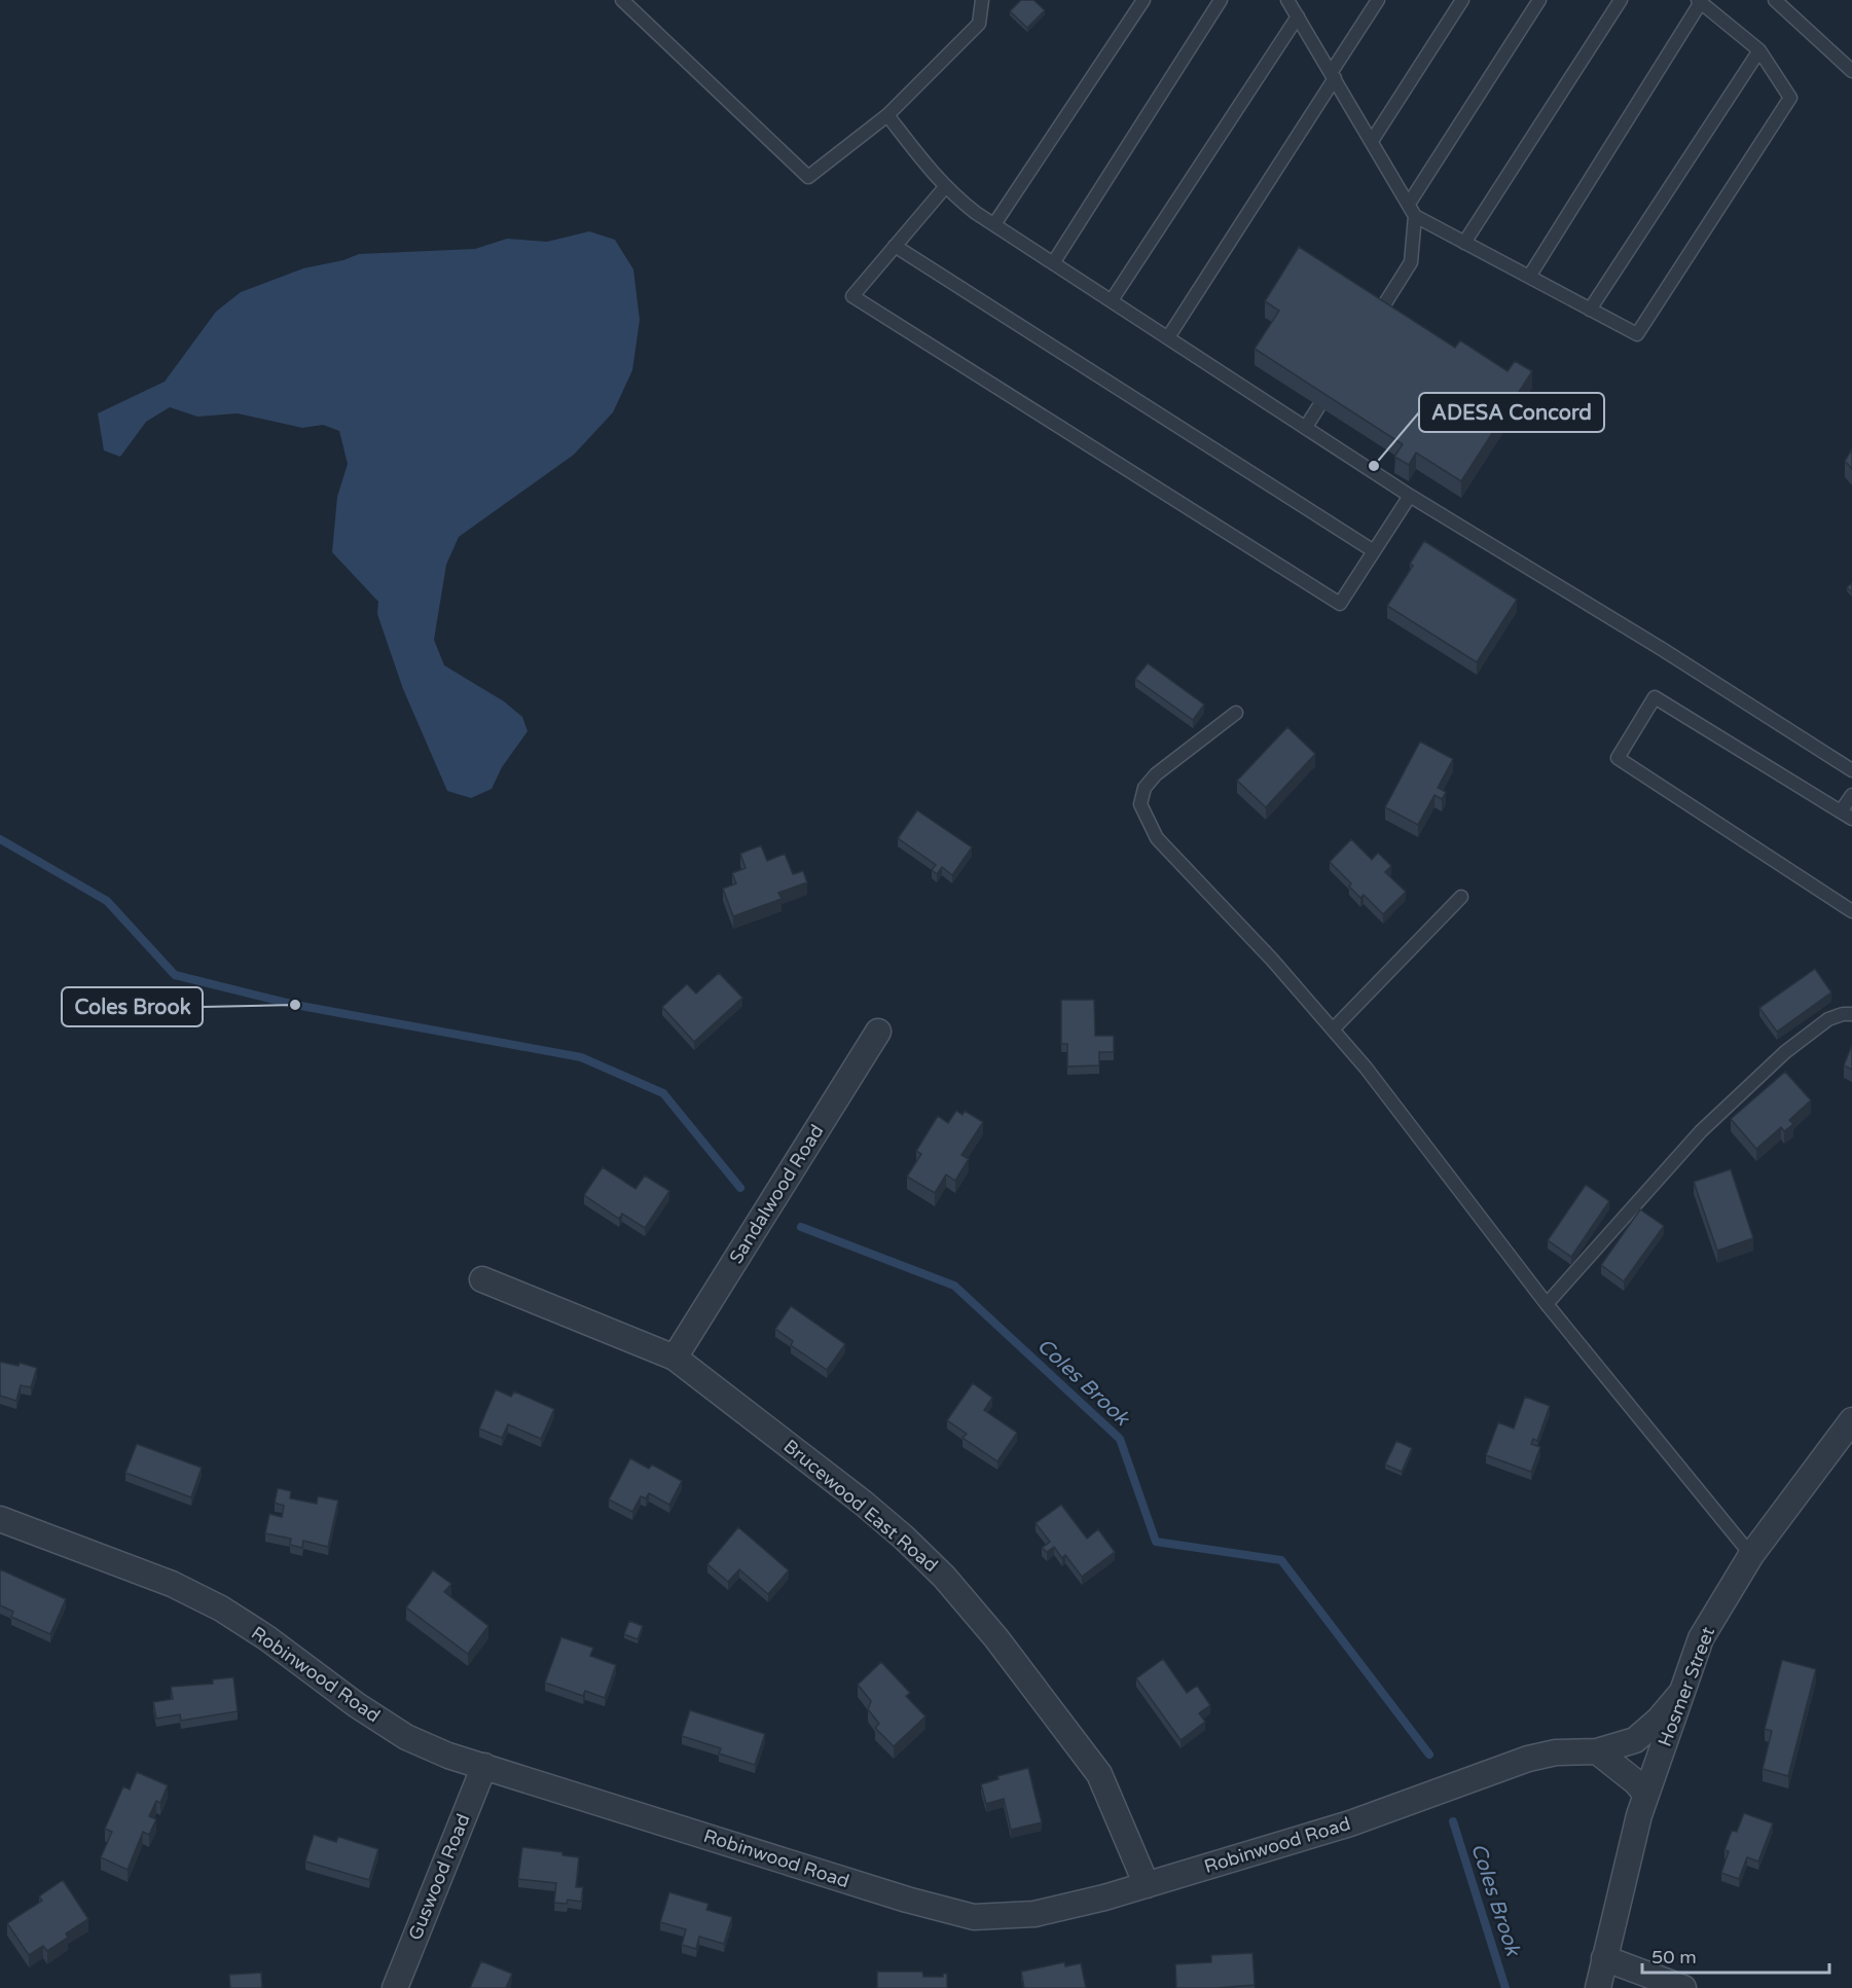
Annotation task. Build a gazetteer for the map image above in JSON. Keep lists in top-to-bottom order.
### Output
{
  "streets": {
    "street": [
      "Sandalwood Road",
      "Brucewood East Road",
      "Robinwood Road",
      "Hosmer Street",
      "Guswood Road"
    ]
  },
  "crossings": [
    ["Sandalwood Road", "Brucewood East Road"],
    ["Brucewood East Road", "Robinwood Road"],
    ["Robinwood Road", "Hosmer Street"],
    ["Robinwood Road", "Guswood Road"]
  ],
  "water": ["Coles Brook"],
  "places": ["ADESA Concord", "Coles Brook"],
  "scale_bar": "50 m"
}
